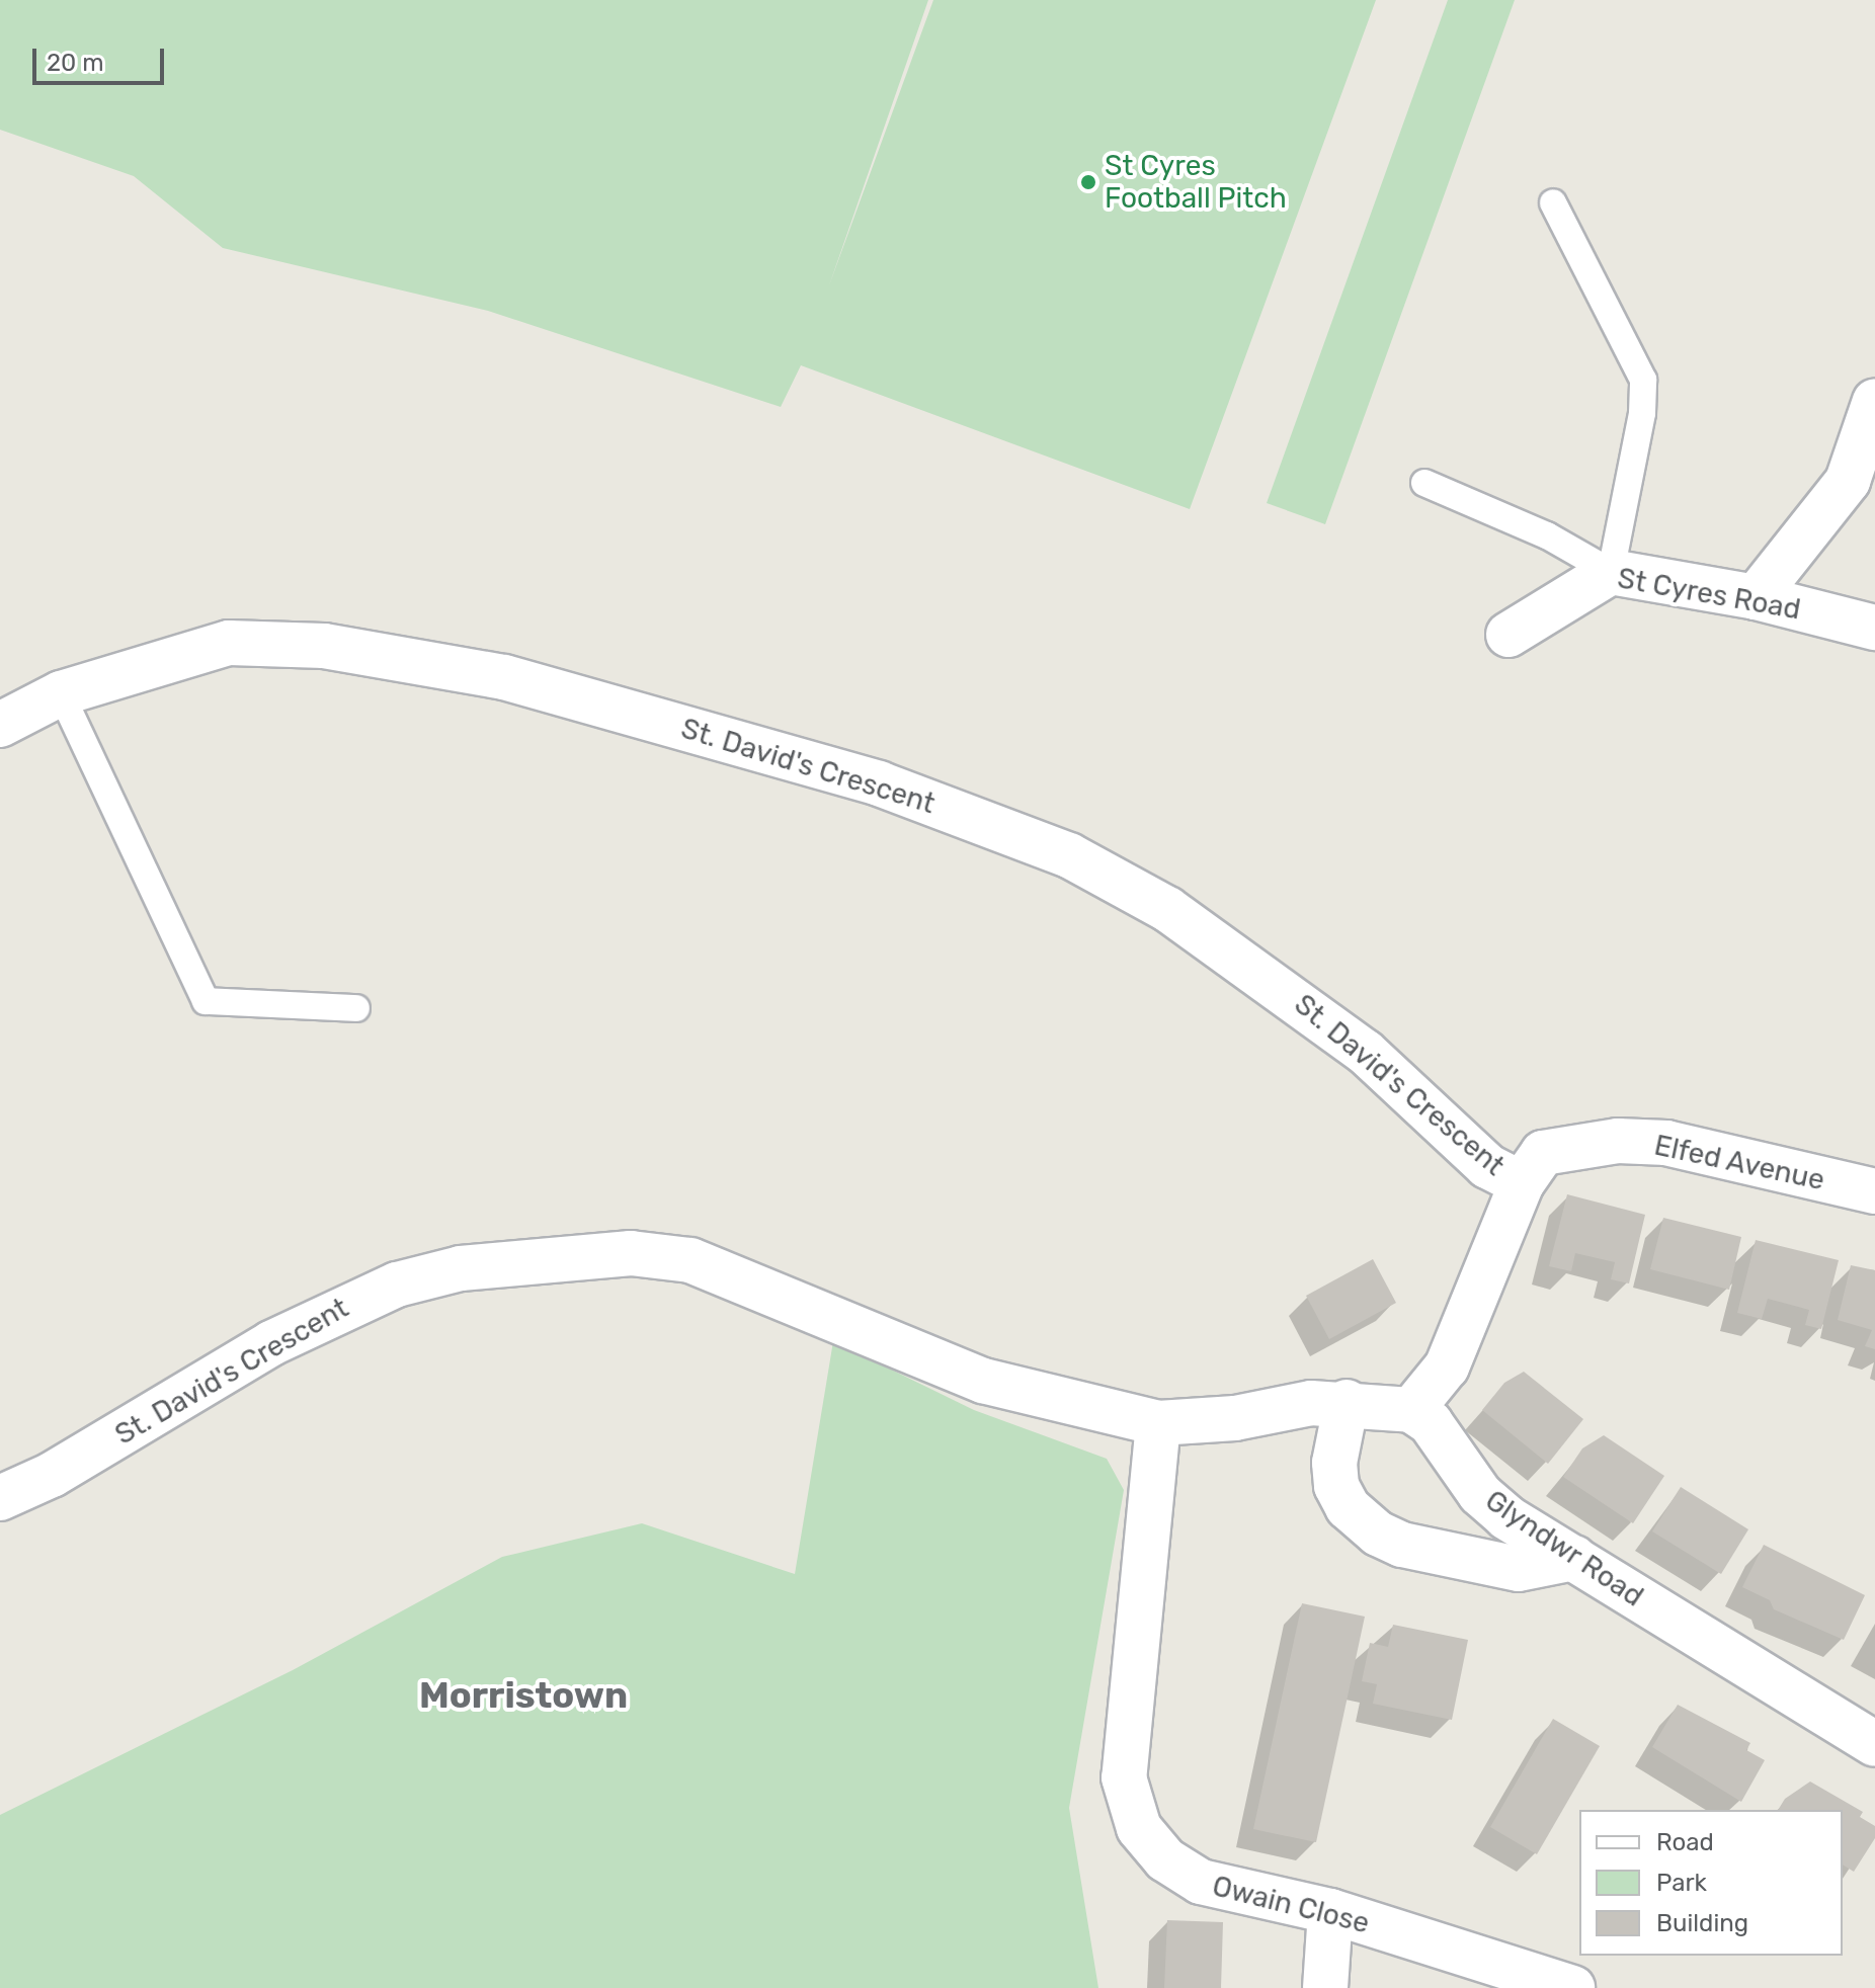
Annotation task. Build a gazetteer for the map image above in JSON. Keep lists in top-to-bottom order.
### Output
{
  "streets": {
    "street": [
      "St Cyres Road",
      "St. David's Crescent",
      "Elfed Avenue",
      "Glyndwr Road",
      "Owain Close"
    ]
  },
  "crossings": [
    ["St. David's Crescent", "Elfed Avenue"],
    ["St. David's Crescent", "Glyndwr Road"],
    ["St. David's Crescent", "Owain Close"]
  ],
  "districts": ["Morristown"],
  "places": ["St Cyres Football Pitch"],
  "legend": ["Road", "Park", "Building"],
  "scale_bar": "20 m"
}
